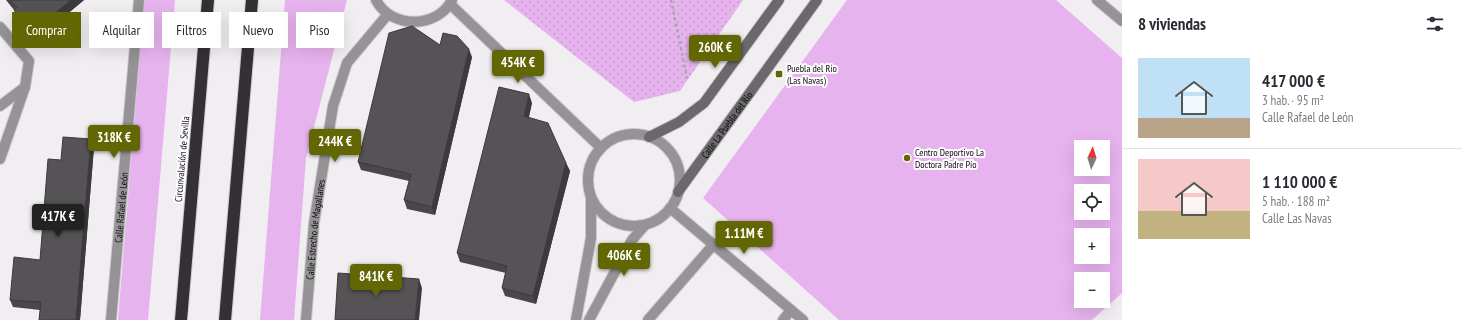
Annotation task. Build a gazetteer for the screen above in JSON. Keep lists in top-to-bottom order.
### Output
{
  "streets": {
    "highway": ["Circunvalación de Sevilla"],
    "street": ["Calle La Puebla del Rio", "Calle Rafael de León", "Calle Estrecho de Magallanes"]
  },
  "places": {
    "transit": ["Puebla del Rio (Las Navas)"],
    "other": ["Centro Deportivo La Doctora Padre Pío"]
  },
  "north": "top",
  "page": {
    "heading": "8 viviendas",
    "chip": [
      "Comprar",
      "Alquilar",
      "Filtros",
      "Nuevo",
      "Piso"
    ],
    "price": [
      "260K €",
      "454K €",
      "318K €",
      "244K €",
      "417K €",
      "1.11M €",
      "406K €",
      "841K €"
    ],
    "list": [
      {
        "name": "417 000 €",
        "note": "3 hab. · 95 m² · Calle Rafael de León"
      },
      {
        "name": "1 110 000 €",
        "note": "5 hab. · 188 m² · Calle Las Navas"
      }
    ],
    "map_buttons": ["+", "−"]
  }
}
